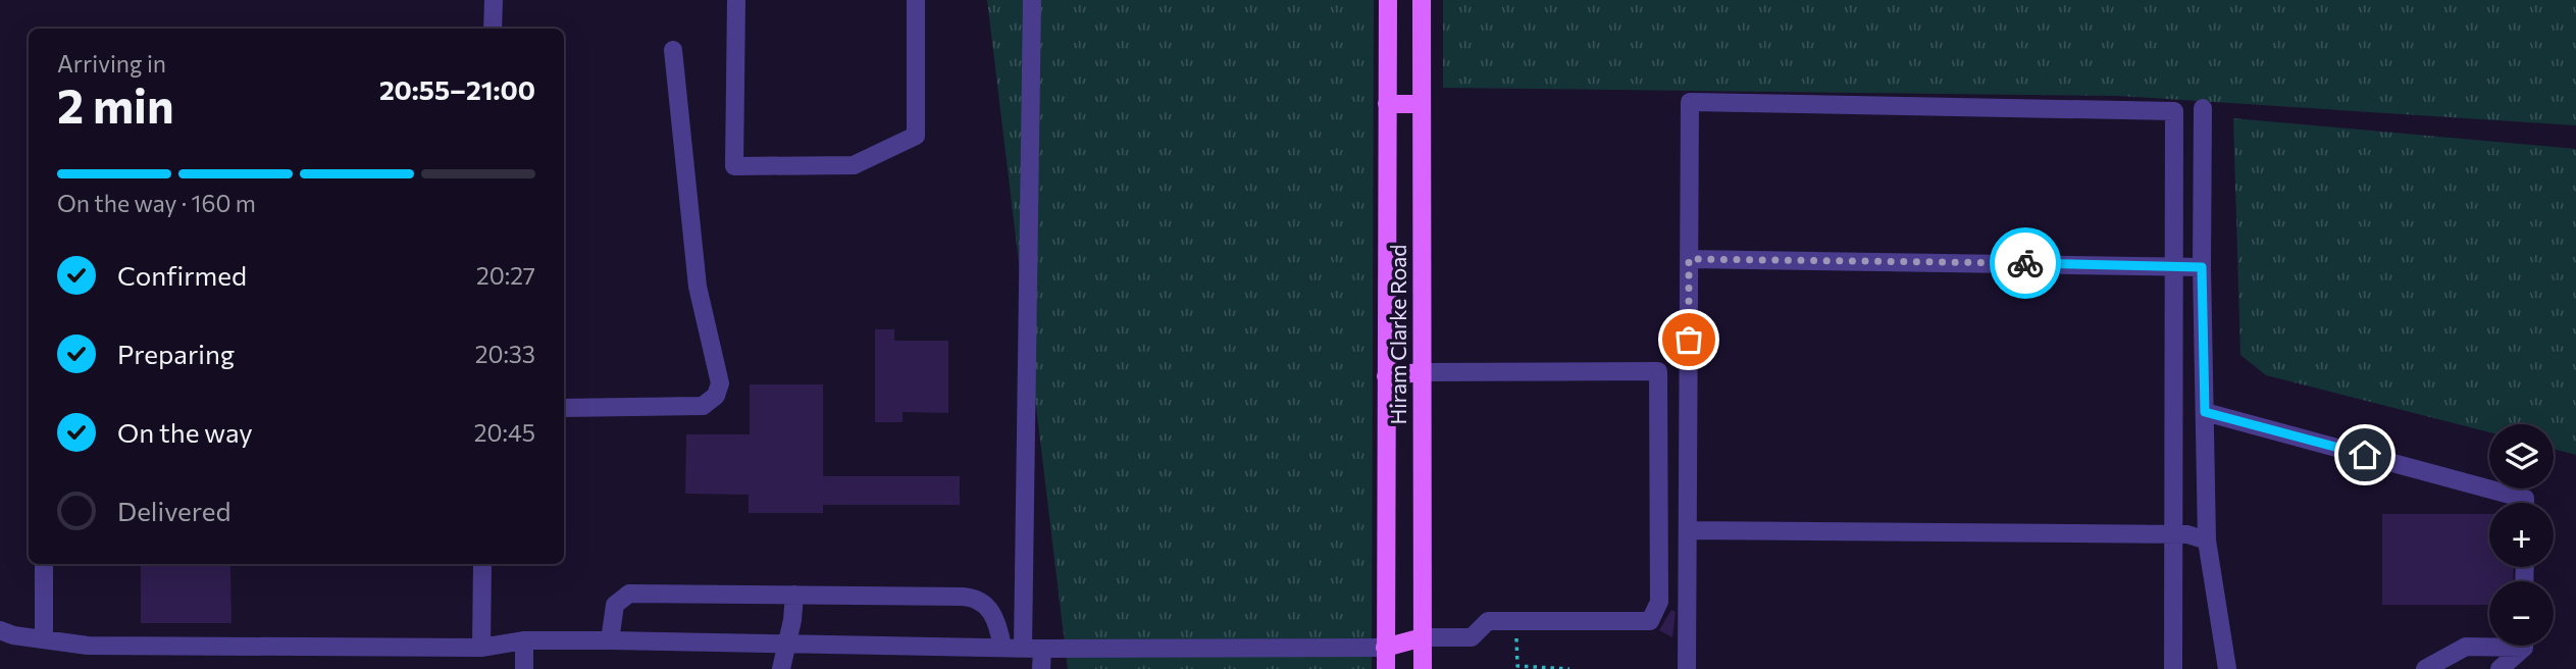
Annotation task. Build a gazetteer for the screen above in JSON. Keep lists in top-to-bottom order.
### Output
{
  "streets": {
    "main road": ["Hiram Clarke Road"]
  },
  "page": {
    "heading": ["2 min", "Arriving in", "20:55–21:00"],
    "bar": "On the way · 160 m",
    "list": [
      ["Confirmed", "20:27"],
      ["Preparing", "20:33"],
      ["On the way", "20:45"],
      "Delivered"
    ],
    "map_buttons": ["+", "−"]
  }
}
